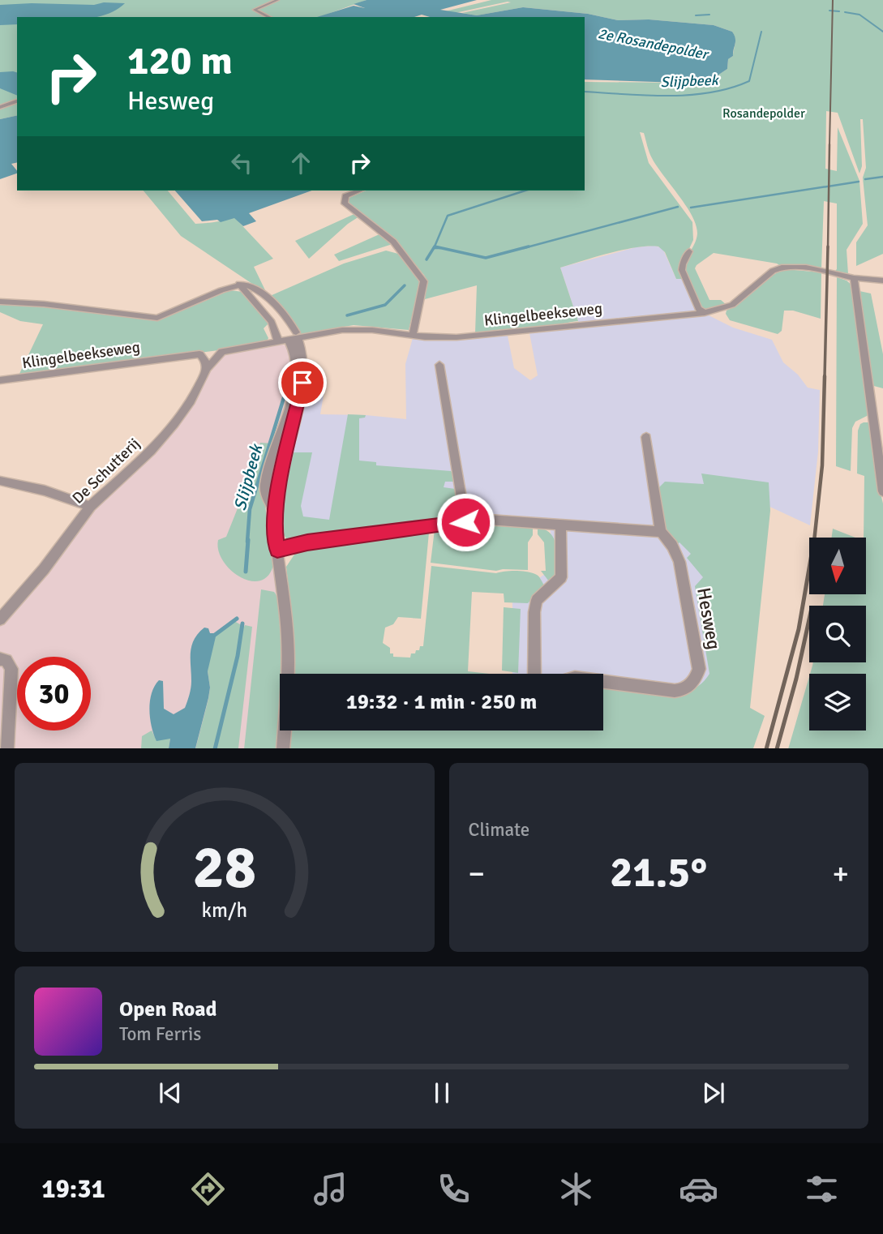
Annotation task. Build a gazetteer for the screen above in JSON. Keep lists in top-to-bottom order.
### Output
{
  "streets": {
    "street": ["Klingelbeekseweg", "De Schutterij", "Hesweg"]
  },
  "crossings": [
    ["Klingelbeekseweg", "De Schutterij"]
  ],
  "water": ["2e Rosandepolder", "Slijpbeek"],
  "parks": ["Rosandepolder"],
  "north": "bottom",
  "page": {
    "turn": ["120 m", "Hesweg"],
    "limit": "30",
    "trip": "19:32 · 1 min · 250 m",
    "tile": "Climate",
    "heat": ["−", "21.5°", "+"],
    "song": ["Open Road", "Tom Ferris"],
    "tabs": "19:31",
    "gauge": ["28", "km/h"]
  }
}
